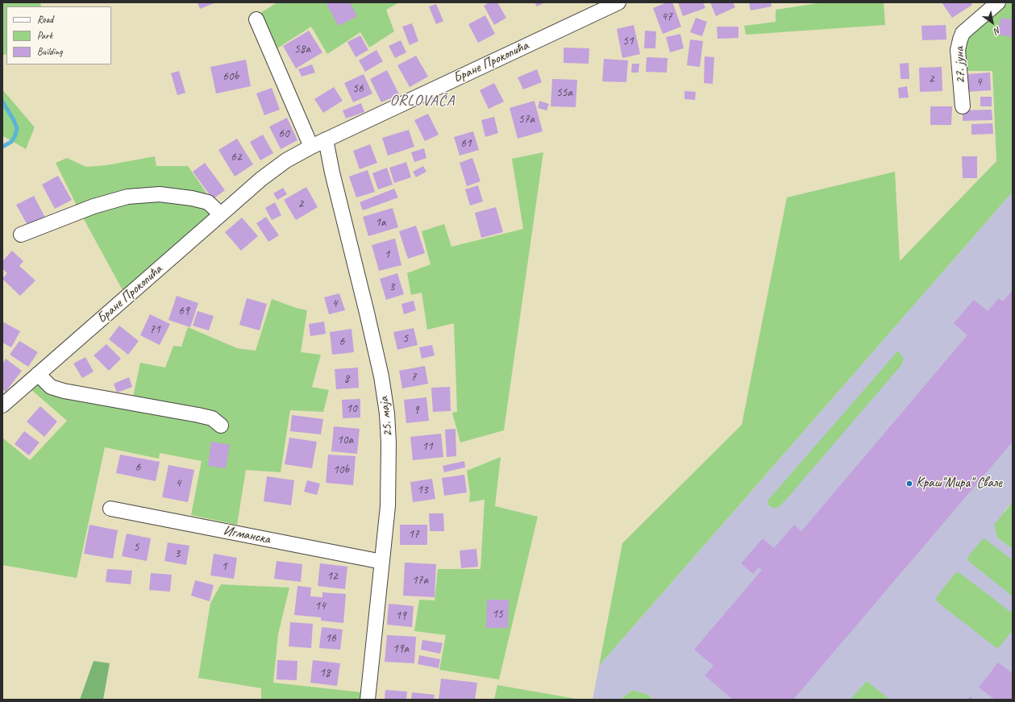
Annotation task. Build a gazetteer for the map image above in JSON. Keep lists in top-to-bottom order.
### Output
{
  "streets": {
    "street": [
      "Бране Прокопића",
      "27. јуна",
      "25. маја",
      "Игманска"
    ]
  },
  "crossings": [
    ["Бране Прокопића", "25. маја"],
    ["25. маја", "Игманска"]
  ],
  "districts": ["ORLOVAČA"],
  "places": ["Краш\"Мира\" Свале"],
  "house_numbers": [
    "47",
    "51",
    "58a",
    "60b",
    "2",
    "4",
    "56",
    "55a",
    "57a",
    "60",
    "61",
    "62",
    "2",
    "1a",
    "1",
    "3",
    "4",
    "69",
    "71",
    "5",
    "6",
    "7",
    "8",
    "10",
    "9",
    "10a",
    "11",
    "6",
    "10b",
    "4",
    "13",
    "17",
    "5",
    "3",
    "1",
    "12",
    "17a",
    "14",
    "15",
    "19",
    "16",
    "19a",
    "18"
  ],
  "legend": ["Road", "Park", "Building"],
  "north": "bottom right"
}
